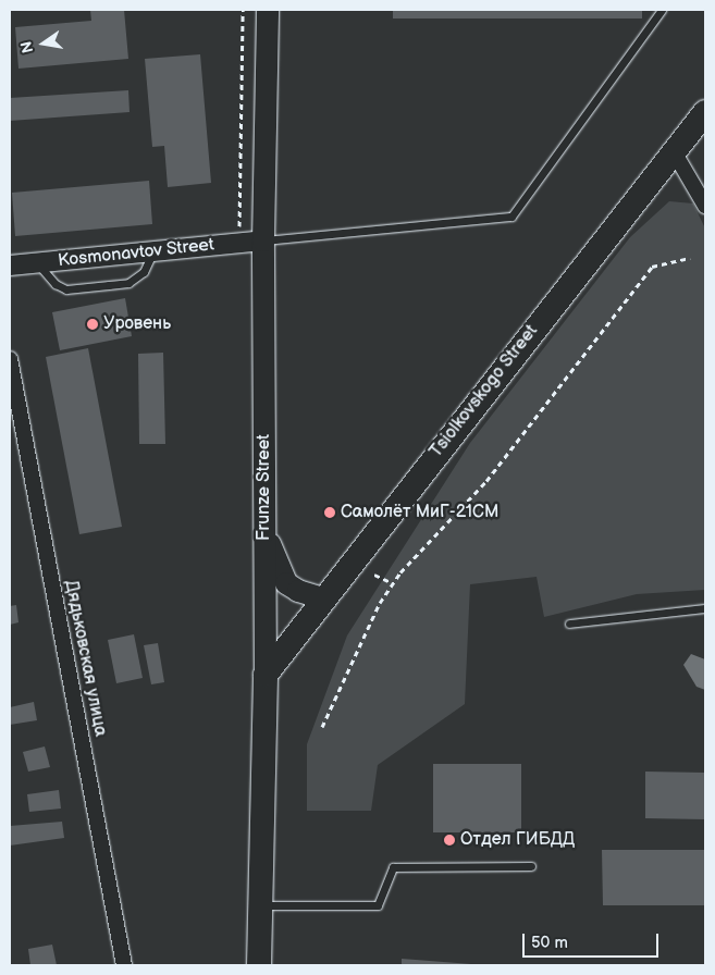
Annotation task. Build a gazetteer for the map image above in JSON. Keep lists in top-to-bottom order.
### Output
{
  "streets": {
    "main road": ["Tsiolkovskogo Street", "Frunze Street"],
    "street": ["Kosmonavtov Street", "Дядьковская улица"]
  },
  "crossings": [
    ["Kosmonavtov Street", "Frunze Street"],
    ["Tsiolkovskogo Street", "Frunze Street"]
  ],
  "places": ["Уровень", "Самолёт МиГ-21СМ", "Отдел ГИБДД"],
  "scale_bar": "50 m",
  "north": "left"
}
